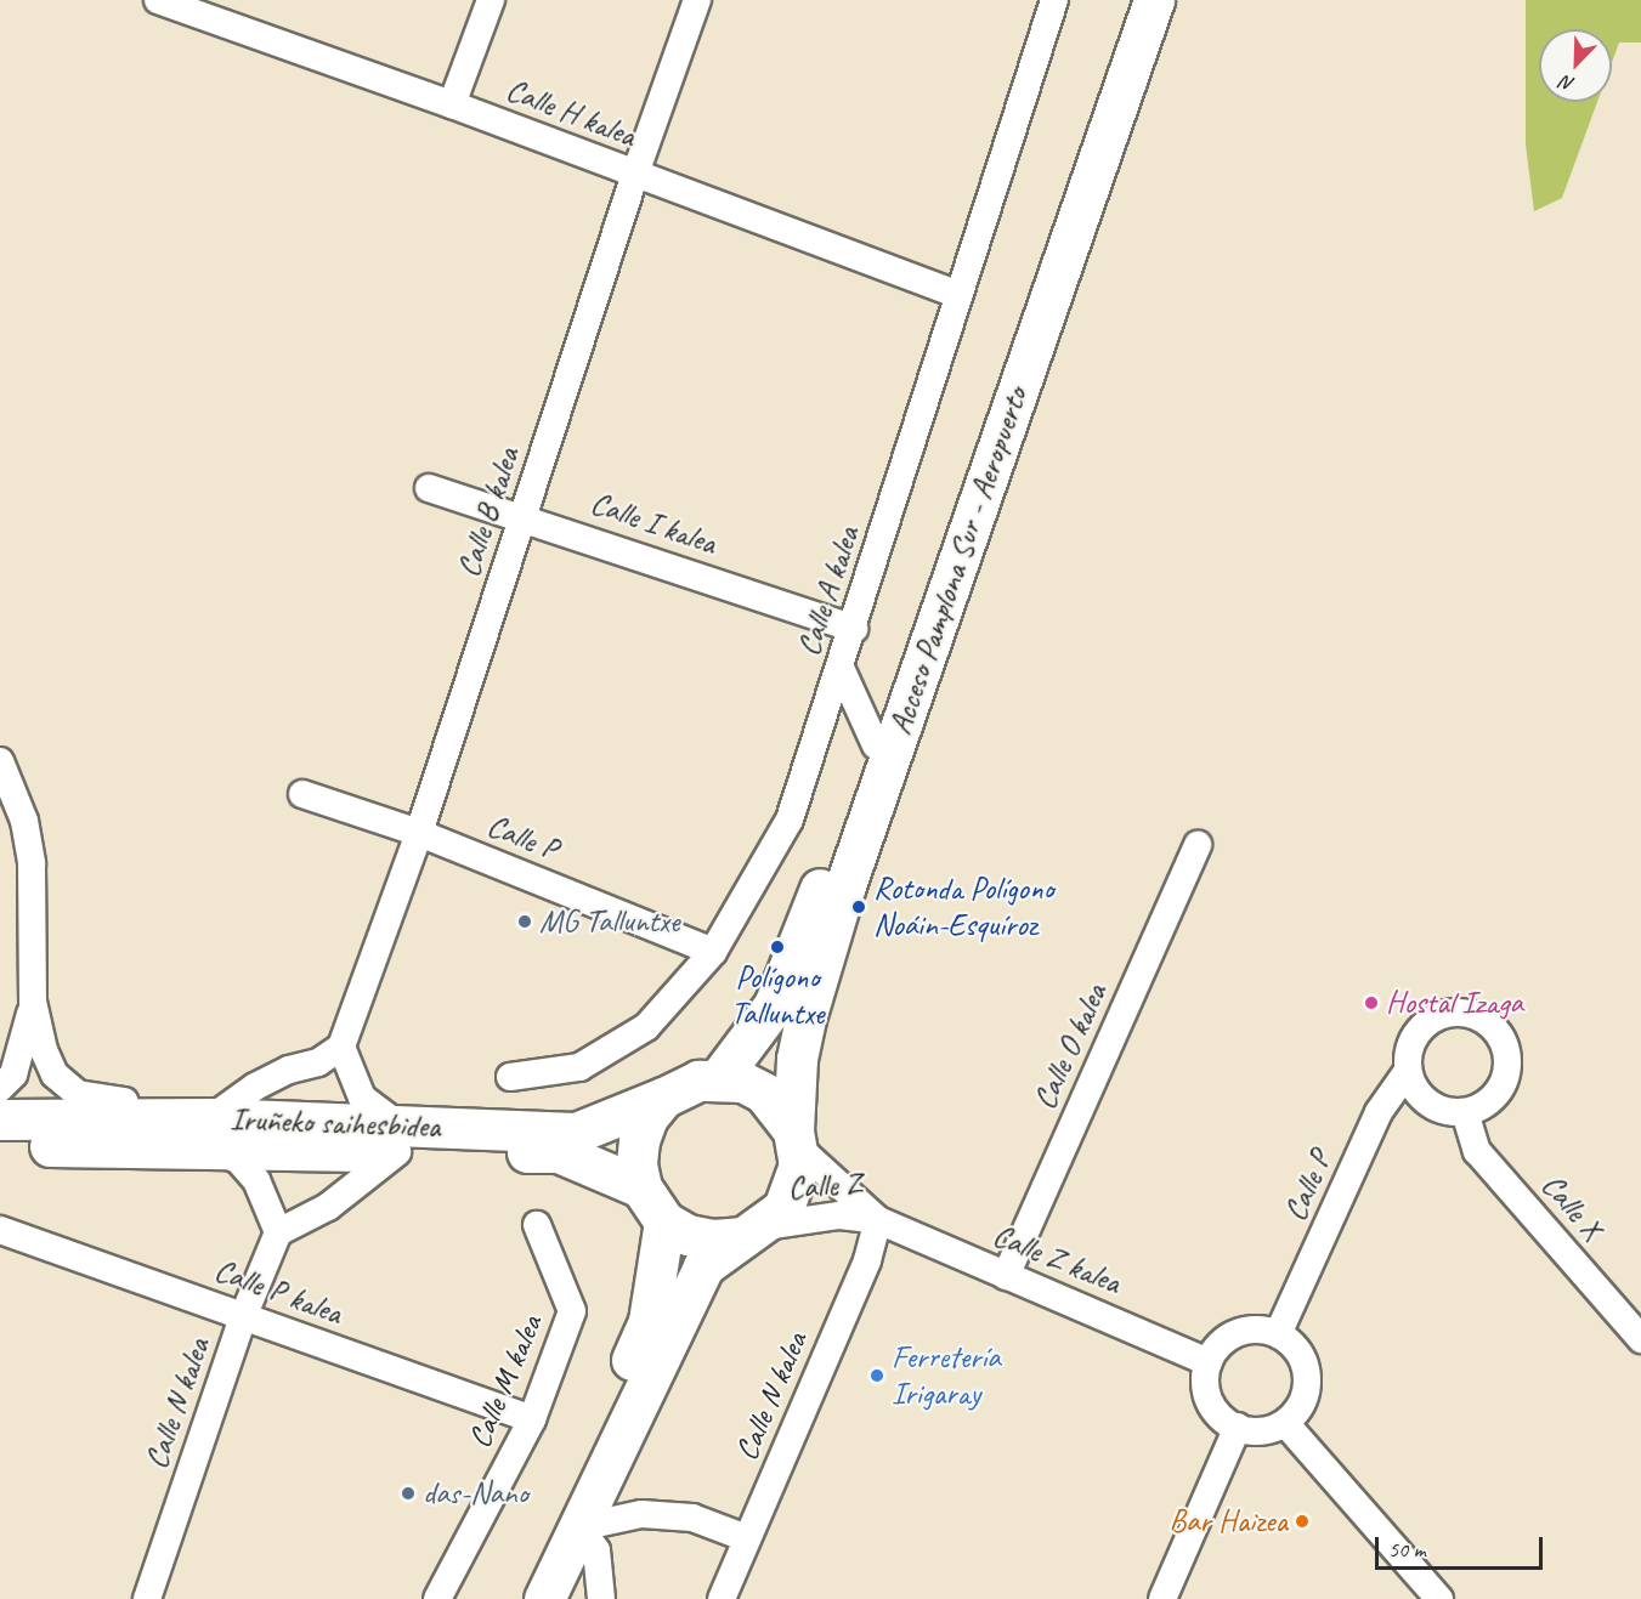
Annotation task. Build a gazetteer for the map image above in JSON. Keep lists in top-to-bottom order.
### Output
{
  "streets": {
    "highway": ["Acceso Pamplona Sur - Aeropuerto", "Iruñeko saihesbidea"],
    "street": [
      "Calle H kalea",
      "Calle B kalea",
      "Calle I kalea",
      "Calle A kalea",
      "Calle P",
      "Calle O kalea",
      "Calle Z",
      "Calle X",
      "Calle Z kalea",
      "Calle P kalea",
      "Calle M kalea",
      "Calle N kalea"
    ]
  },
  "crossings": [
    ["Calle H kalea", "Calle B kalea"],
    ["Calle H kalea", "Calle A kalea"],
    ["Calle B kalea", "Calle I kalea"],
    ["Calle B kalea", "Calle P"],
    ["Calle I kalea", "Calle A kalea"],
    ["Acceso Pamplona Sur - Aeropuerto", "Iruñeko saihesbidea"],
    ["Acceso Pamplona Sur - Aeropuerto", "Calle Z"],
    ["Calle A kalea", "Calle P"],
    ["Calle P", "Calle X"],
    ["Calle P", "Calle Z kalea"],
    ["Calle O kalea", "Calle Z kalea"],
    ["Iruñeko saihesbidea", "Calle Z"],
    ["Calle Z", "Calle Z kalea"],
    ["Calle Z", "Calle N kalea"],
    ["Calle Z kalea", "Calle N kalea"],
    ["Calle P kalea", "Calle M kalea"],
    ["Calle P kalea", "Calle N kalea"]
  ],
  "places": [
    "Rotonda Polígono Noáin-Esquíroz",
    "MG Talluntxe",
    "Polígono Talluntxe",
    "Hostal Izaga",
    "Ferretería Irigaray",
    "das-Nano",
    "Bar Haizea"
  ],
  "scale_bar": "50 m",
  "north": "bottom left"
}
